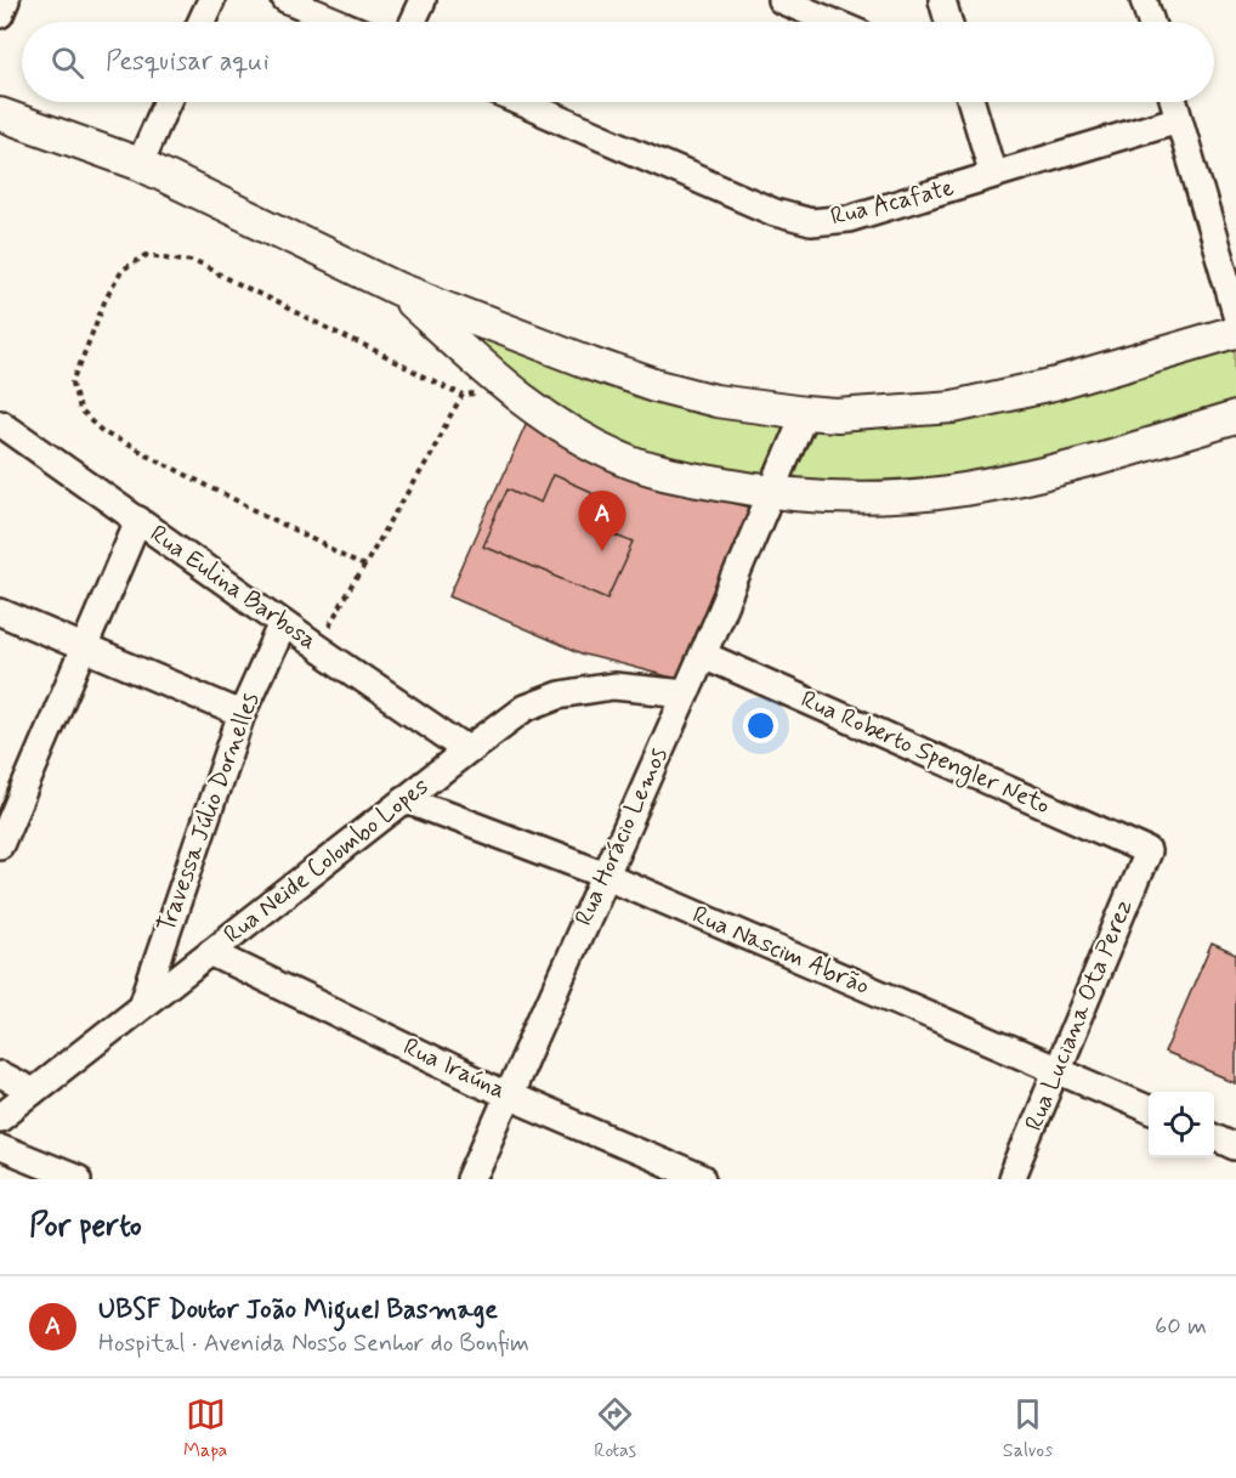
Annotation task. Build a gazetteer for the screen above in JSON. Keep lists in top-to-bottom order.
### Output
{
  "streets": {
    "street": [
      "Rua Acafate",
      "Rua Eulina Barbosa",
      "Rua Roberto Spengler Neto",
      "Travessa Júlio Dornelles",
      "Rua Horácio Lemos",
      "Rua Neide Colombo Lopes",
      "Rua Nascim Abrão",
      "Rua Luciana Ota Perez",
      "Rua Iraúna"
    ]
  },
  "crossings": [
    ["Rua Eulina Barbosa", "Travessa Júlio Dornelles"],
    ["Rua Eulina Barbosa", "Rua Neide Colombo Lopes"],
    ["Rua Roberto Spengler Neto", "Rua Horácio Lemos"],
    ["Rua Roberto Spengler Neto", "Rua Luciana Ota Perez"],
    ["Travessa Júlio Dornelles", "Rua Neide Colombo Lopes"],
    ["Rua Horácio Lemos", "Rua Neide Colombo Lopes"],
    ["Rua Horácio Lemos", "Rua Nascim Abrão"],
    ["Rua Horácio Lemos", "Rua Iraúna"],
    ["Rua Neide Colombo Lopes", "Rua Nascim Abrão"],
    ["Rua Neide Colombo Lopes", "Rua Iraúna"],
    ["Rua Nascim Abrão", "Rua Luciana Ota Perez"]
  ],
  "page": {
    "search": "Pesquisar aqui",
    "pins": "A",
    "heading": "Por perto",
    "list": [
      {
        "mark": "A",
        "name": "UBSF Doutor João Miguel Basmage",
        "note": "Hospital · Avenida Nosso Senhor do Bonfim",
        "value": "60 m"
      }
    ],
    "nav": ["Mapa", "Rotas", "Salvos"]
  }
}
